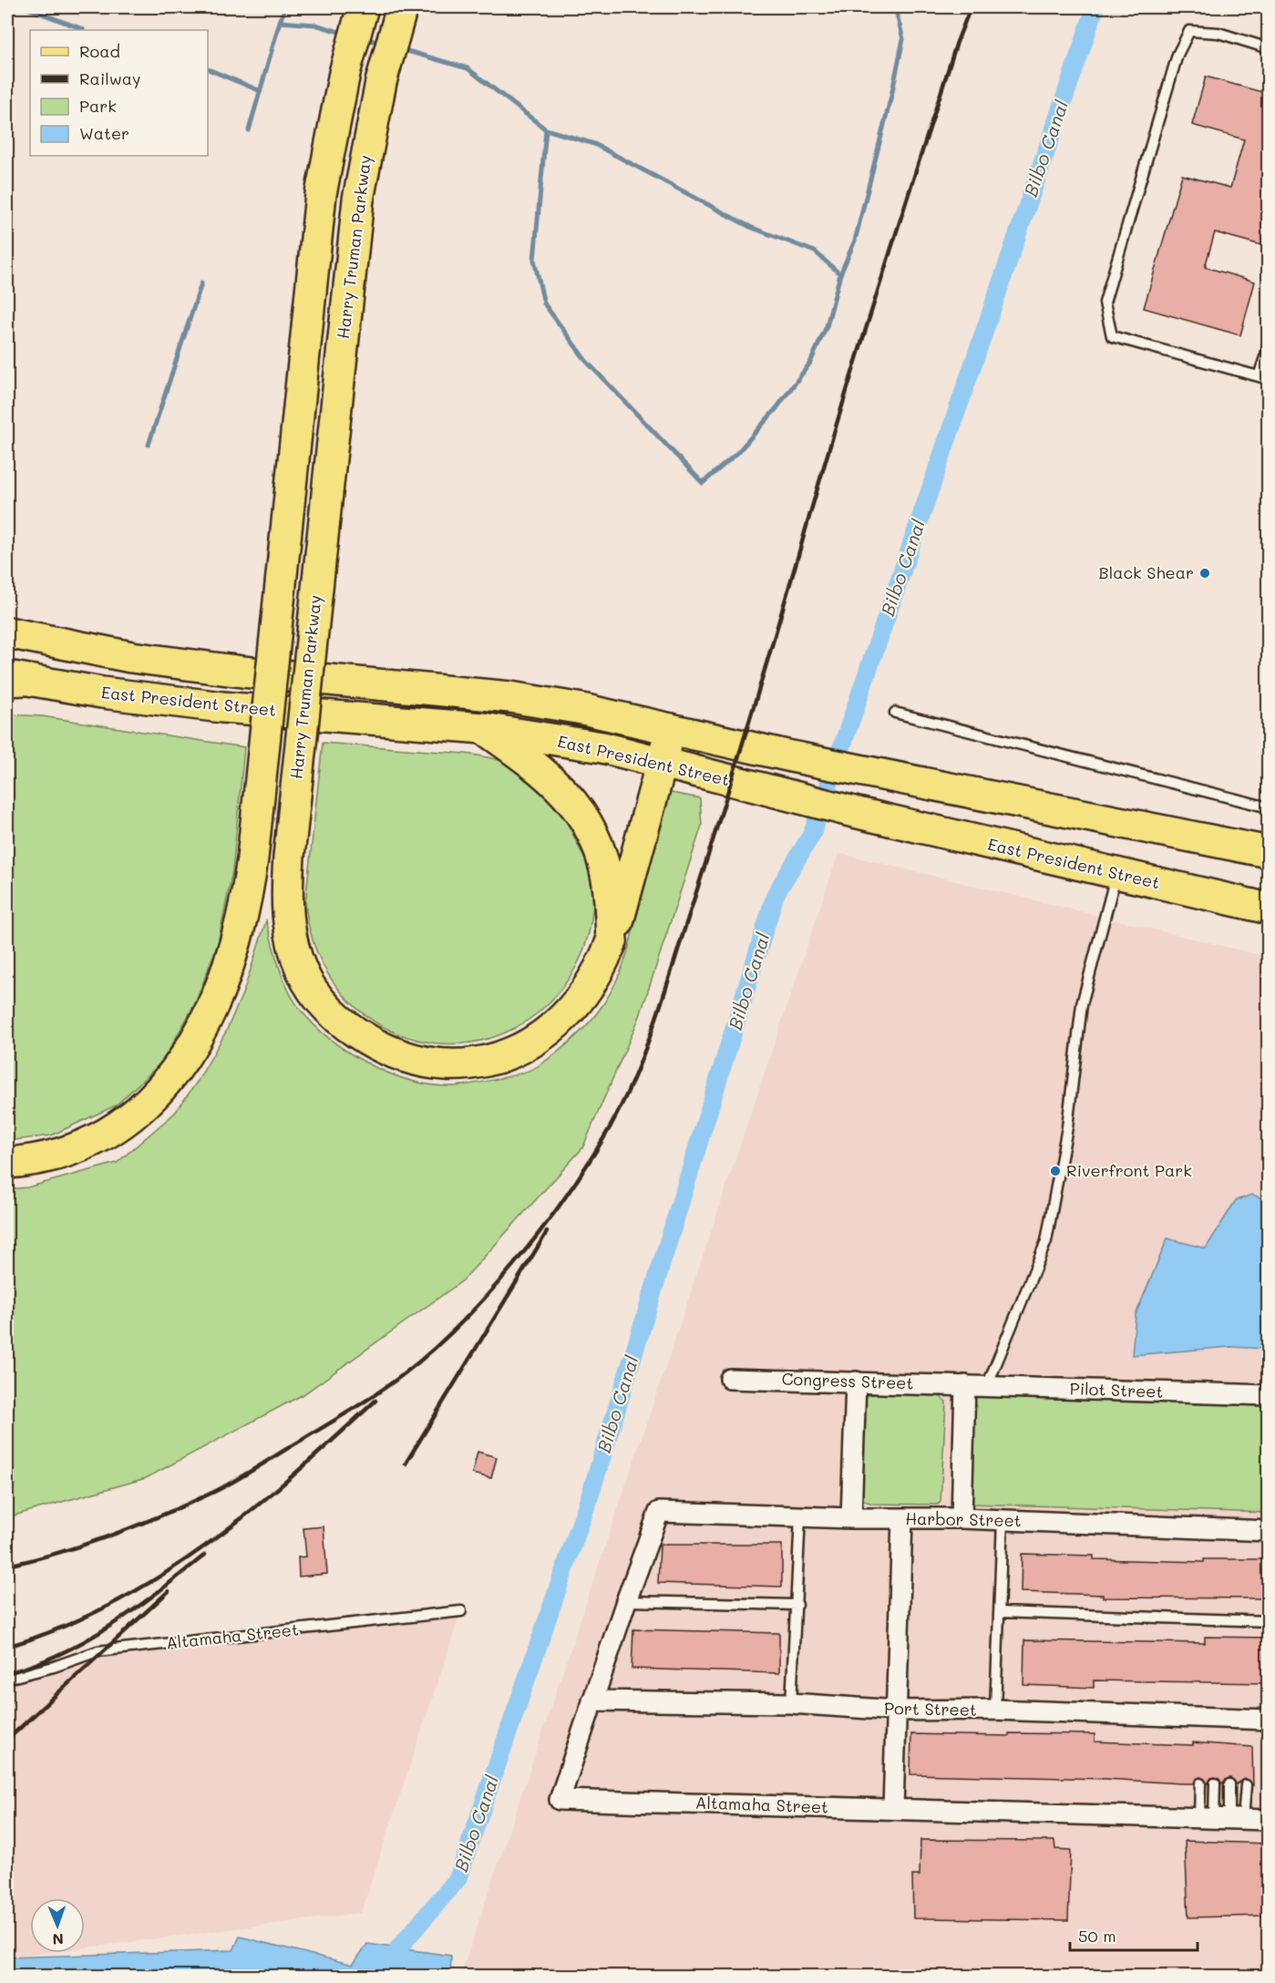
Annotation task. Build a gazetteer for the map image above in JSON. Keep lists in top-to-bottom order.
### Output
{
  "streets": {
    "main road": ["Harry Truman Parkway", "East President Street"],
    "street": [
      "Congress Street",
      "Pilot Street",
      "Harbor Street",
      "Altamaha Street",
      "Port Street"
    ]
  },
  "crossings": [
    ["Harry Truman Parkway", "East President Street"],
    ["Congress Street", "Pilot Street"],
    ["Harbor Street", "Altamaha Street"],
    ["Altamaha Street", "Port Street"]
  ],
  "water": ["Bilbo Canal"],
  "places": ["Black Shear", "Riverfront Park"],
  "legend": [
    "Road",
    "Railway",
    "Park",
    "Water"
  ],
  "scale_bar": "50 m",
  "north": "bottom"
}
